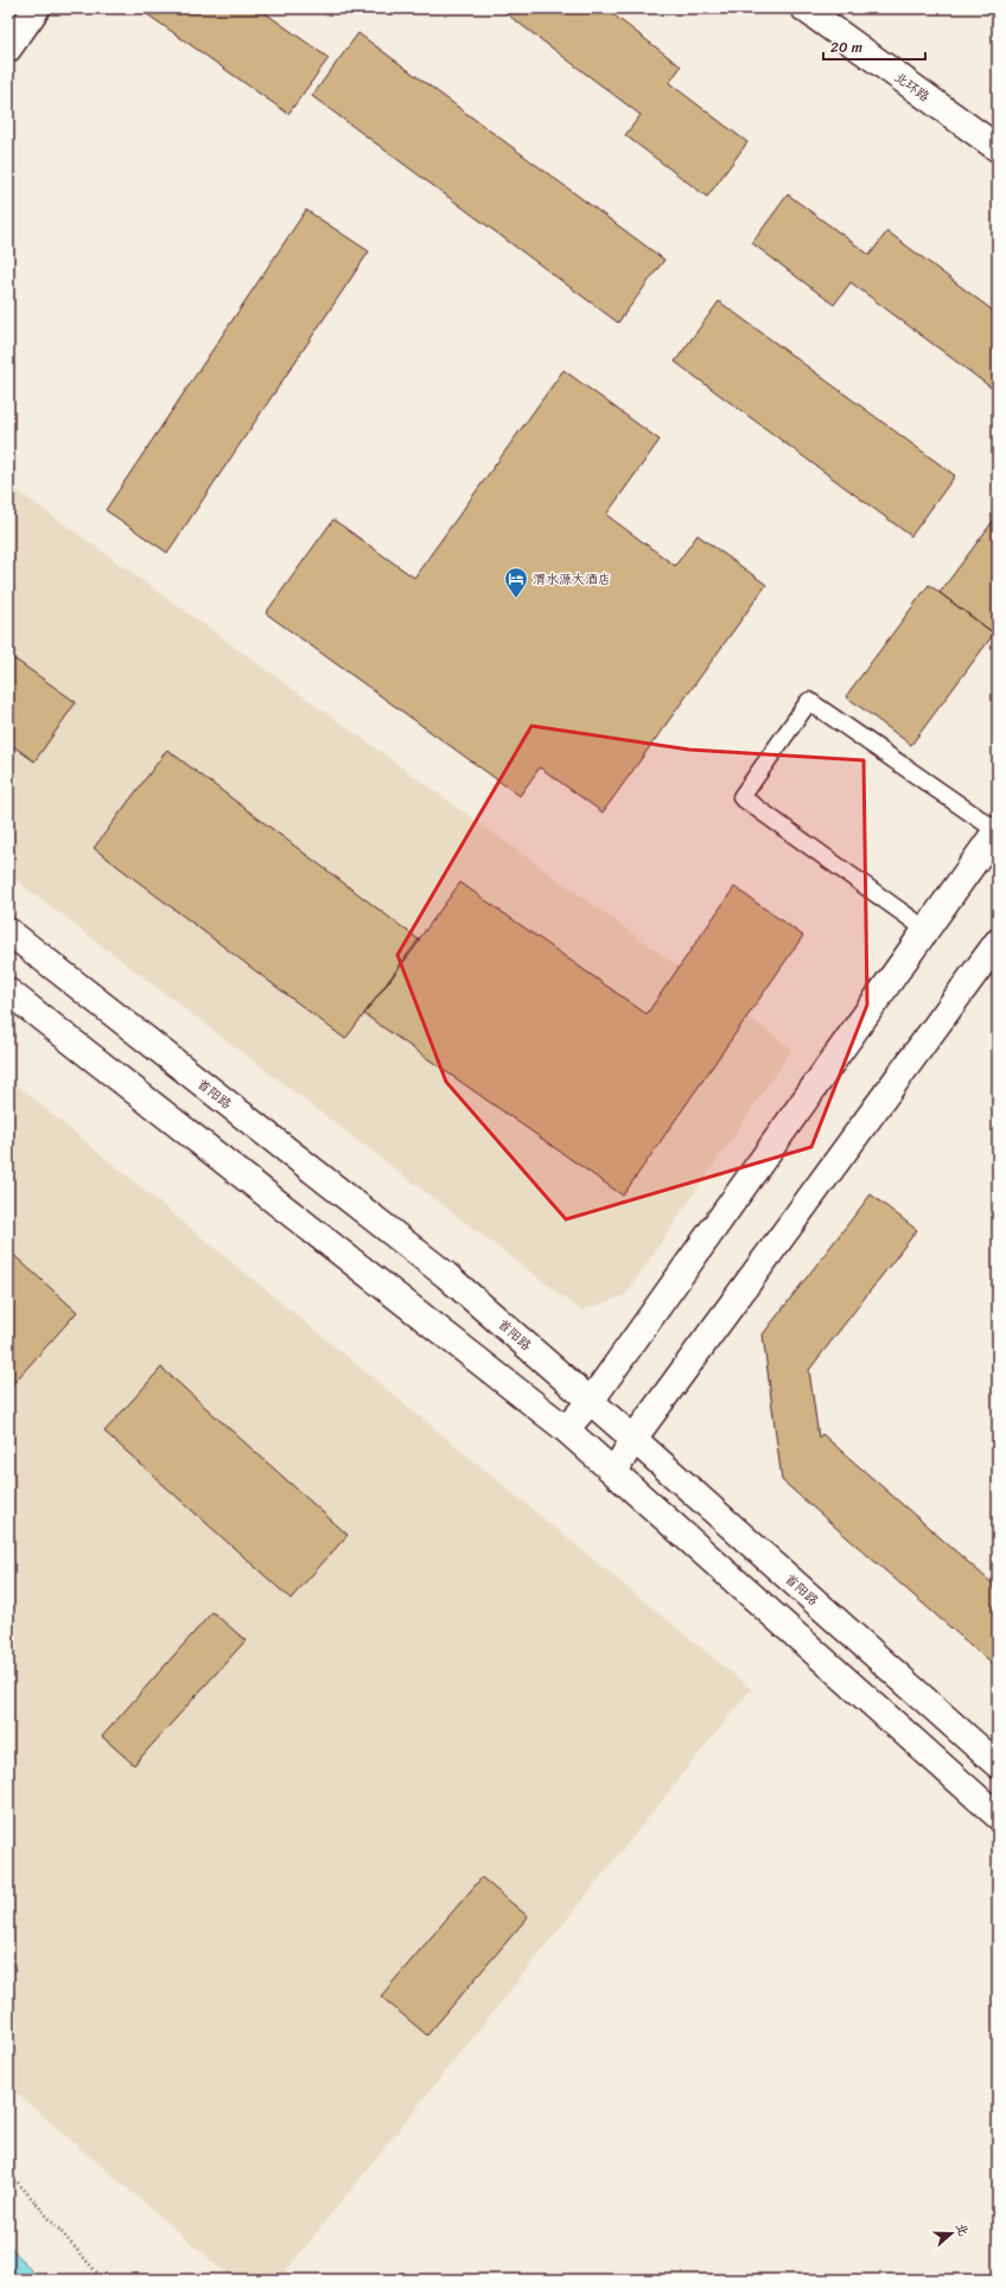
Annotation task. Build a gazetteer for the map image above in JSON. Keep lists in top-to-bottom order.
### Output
{
  "streets": {
    "main road": ["北环路", "首阳路"]
  },
  "places": {
    "hotel": ["渭水源大酒店"]
  },
  "scale_bar": "20 m",
  "north": "right"
}
